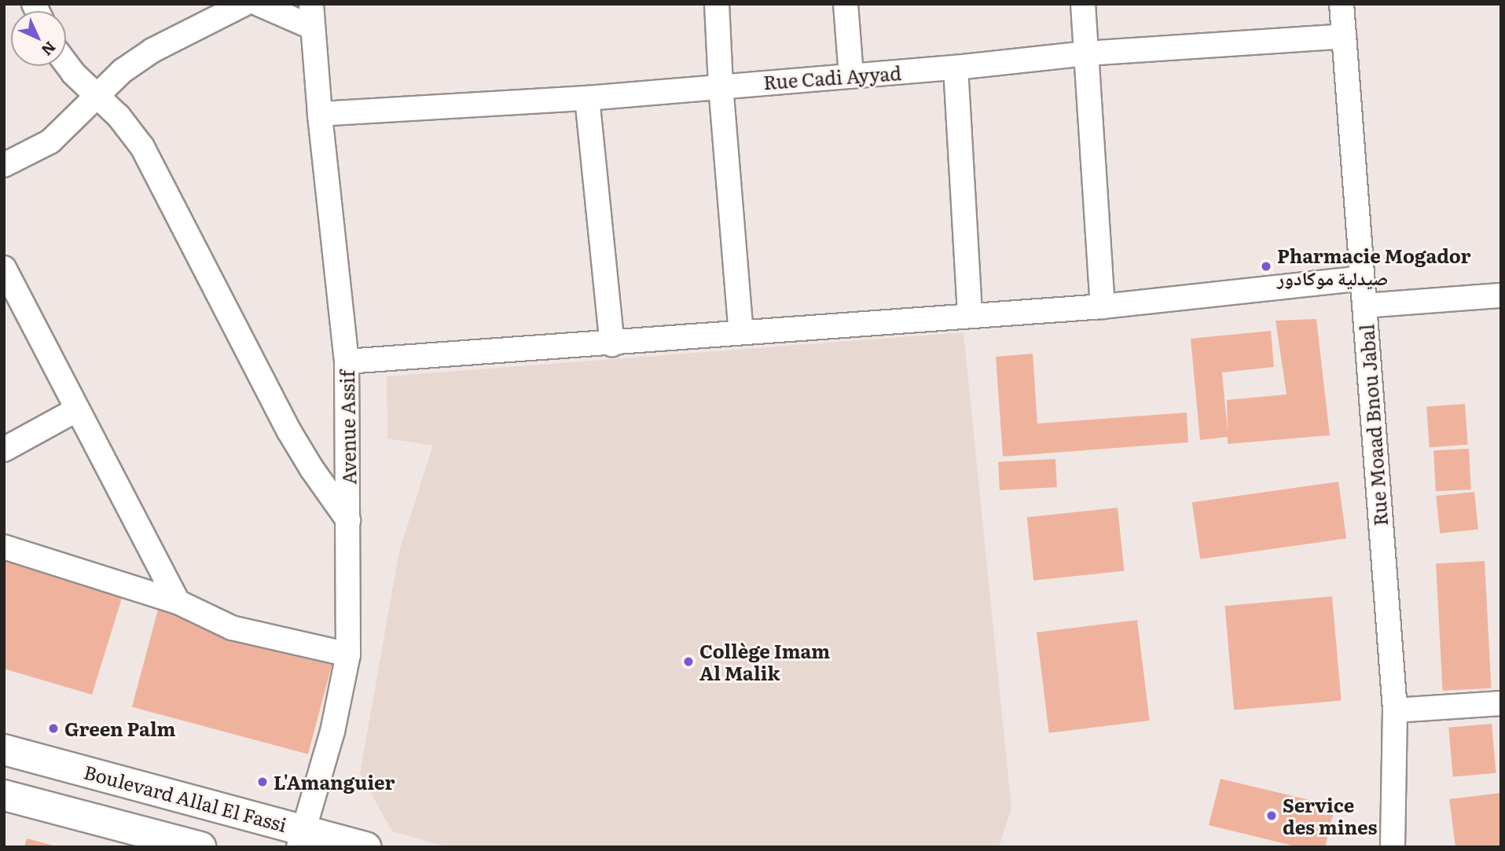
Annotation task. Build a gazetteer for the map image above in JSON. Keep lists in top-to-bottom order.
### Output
{
  "streets": {
    "main road": ["Boulevard Allal El Fassi"],
    "street": ["Rue Cadi Ayyad", "Rue Moaad Bnou Jabal", "Avenue Assif"]
  },
  "crossings": [
    ["Rue Cadi Ayyad", "Rue Moaad Bnou Jabal"],
    ["Rue Cadi Ayyad", "Avenue Assif"],
    ["Avenue Assif", "Boulevard Allal El Fassi"]
  ],
  "places": [
    "Pharmacie Mogador صيدلية موكادور",
    "Collège Imam Al Malik",
    "Green Palm",
    "L'Amanguier",
    "Service des mines"
  ],
  "north": "bottom right"
}
